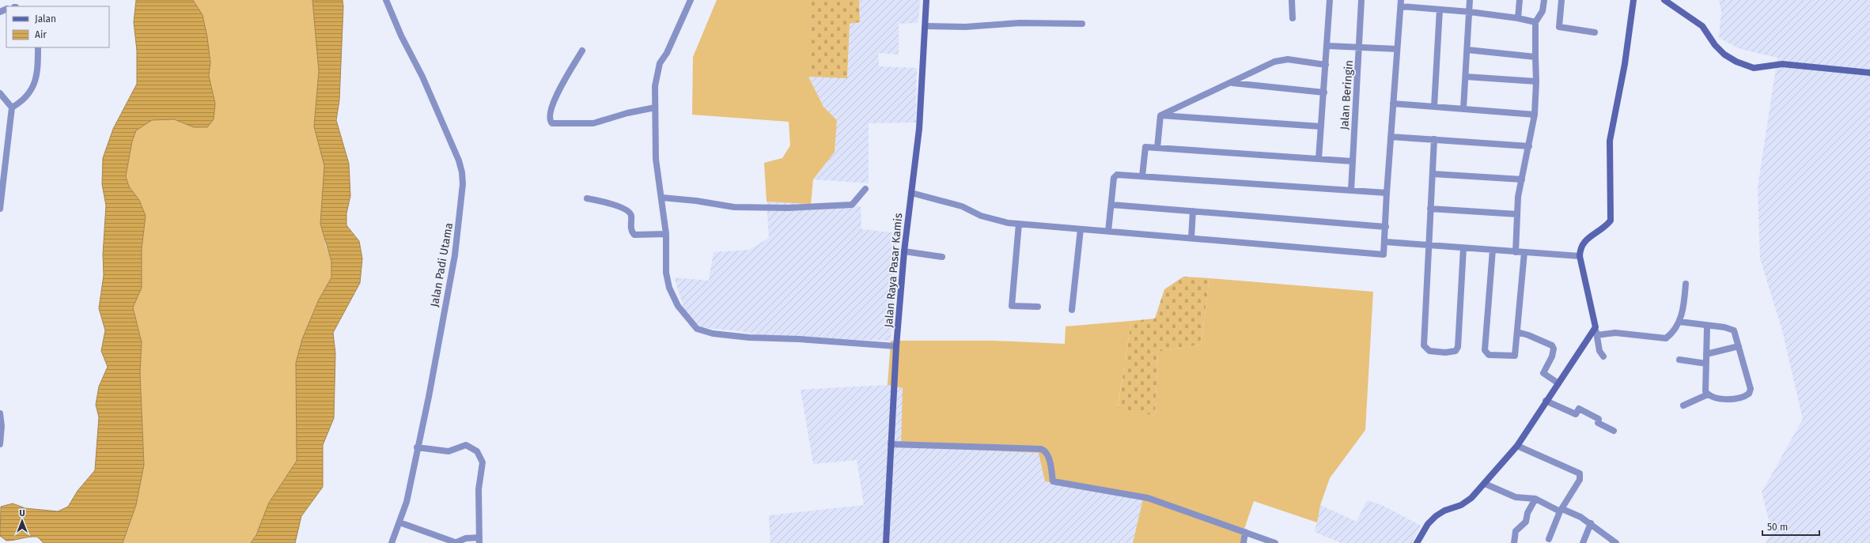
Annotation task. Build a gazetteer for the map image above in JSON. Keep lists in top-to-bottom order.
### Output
{
  "streets": {
    "street": ["Jalan Beringin", "Jalan Padi Utama", "Jalan Raya Pasar Kamis"]
  },
  "legend": ["Jalan", "Air"],
  "scale_bar": "50 m",
  "north": "top"
}
